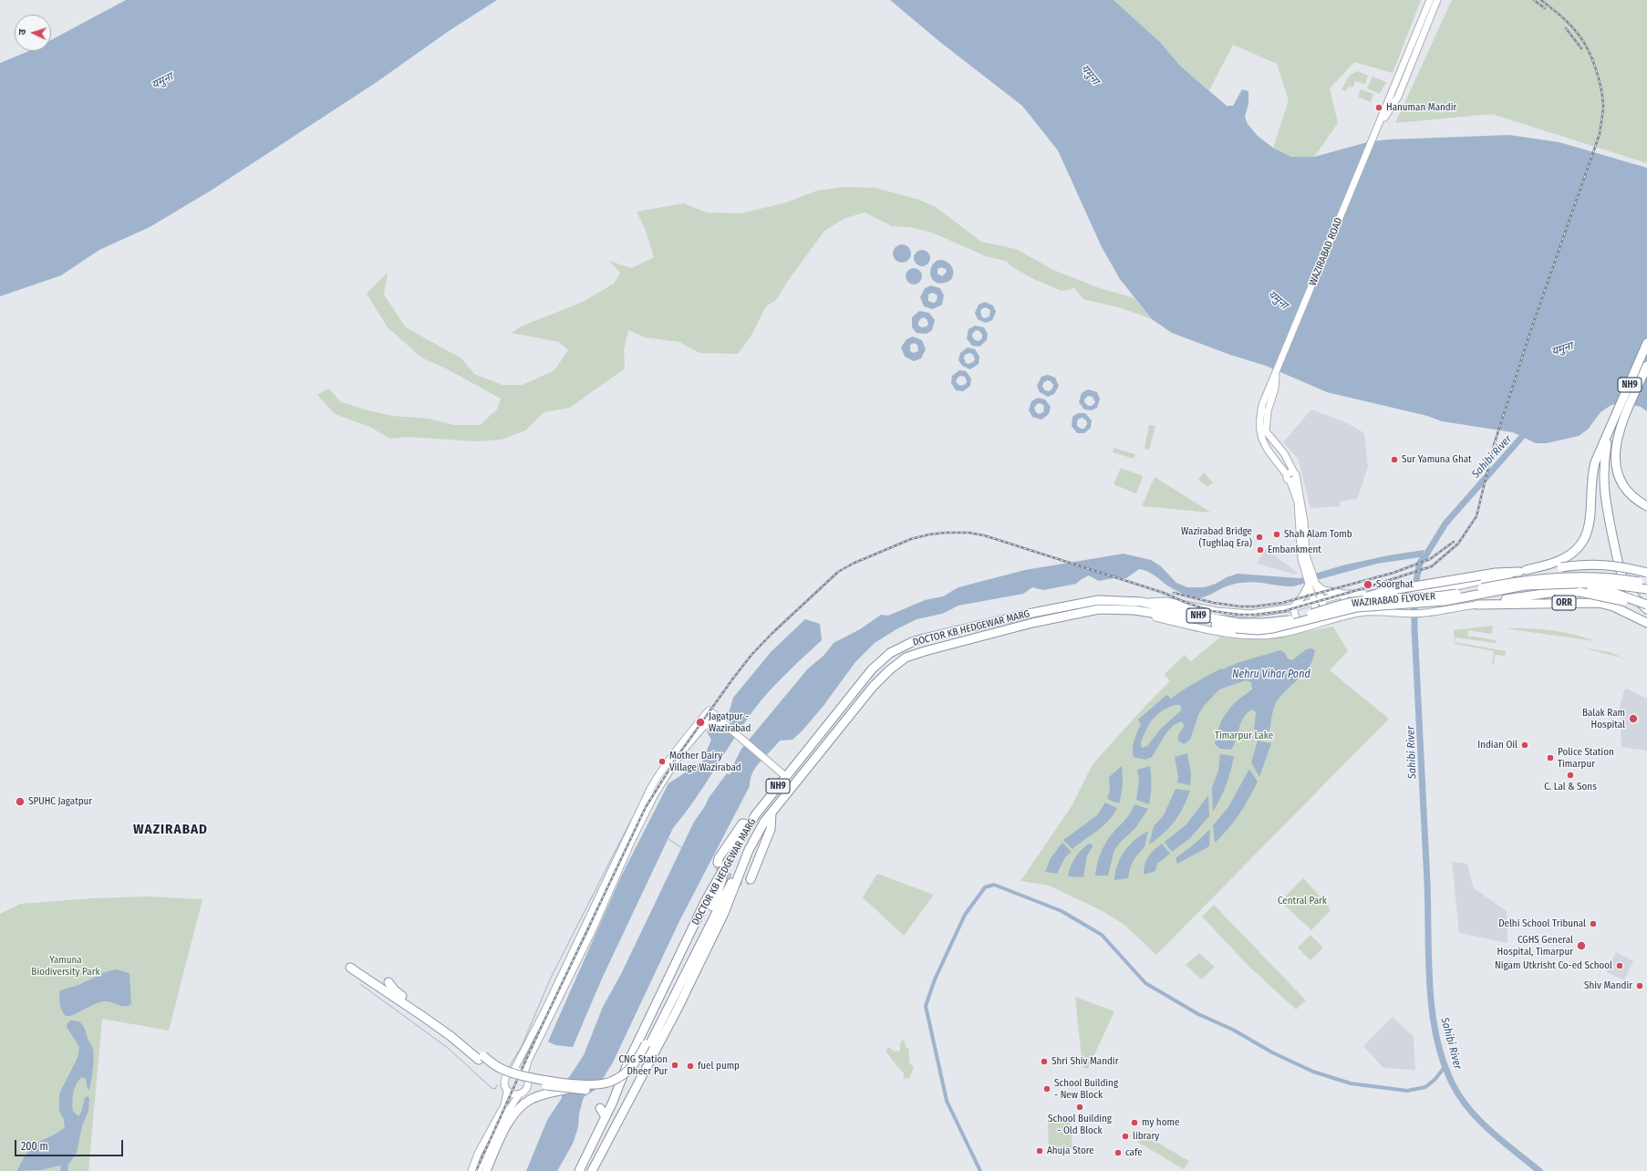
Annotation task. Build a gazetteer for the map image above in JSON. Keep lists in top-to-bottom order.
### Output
{
  "streets": {
    "highway": [
      "NH9",
      "WAZIRABAD FLYOVER",
      "ORR",
      "DOCTOR KB HEDGEWAR MARG"
    ],
    "main road": ["WAZIRABAD ROAD"]
  },
  "crossings": [
    ["WAZIRABAD FLYOVER", "DOCTOR KB HEDGEWAR MARG"],
    ["ORR", "DOCTOR KB HEDGEWAR MARG"]
  ],
  "districts": ["WAZIRABAD"],
  "water": ["यमुना", "Sahibi River", "Nehru Vihar Pond"],
  "parks": ["Timarpur Lake", "Central Park", "Yamuna Biodiversity Park"],
  "places": [
    "Hanuman Mandir",
    "Sur Yamuna Ghat",
    "Shah Alam Tomb",
    "Wazirabad Bridge (Tughlaq Era)",
    "Embankment",
    "Soorghat",
    "Balak Ram Hospital",
    "Jagatpur - Wazirabad",
    "Indian Oil",
    "Police Station Timarpur",
    "Mother Dairy Village Wazirabad",
    "C. Lal & Sons",
    "SPUHC Jagatpur",
    "Delhi School Tribunal",
    "CGHS General Hospital, Timarpur",
    "Nigam Utkrisht Co-ed School",
    "Shiv Mandir",
    "Shri Shiv Mandir",
    "CNG Station Dheer Pur",
    "fuel pump",
    "School Building - New Block",
    "School Building - Old Block",
    "my home",
    "library",
    "Ahuja Store",
    "cafe"
  ],
  "scale_bar": "200 m",
  "north": "left"
}
